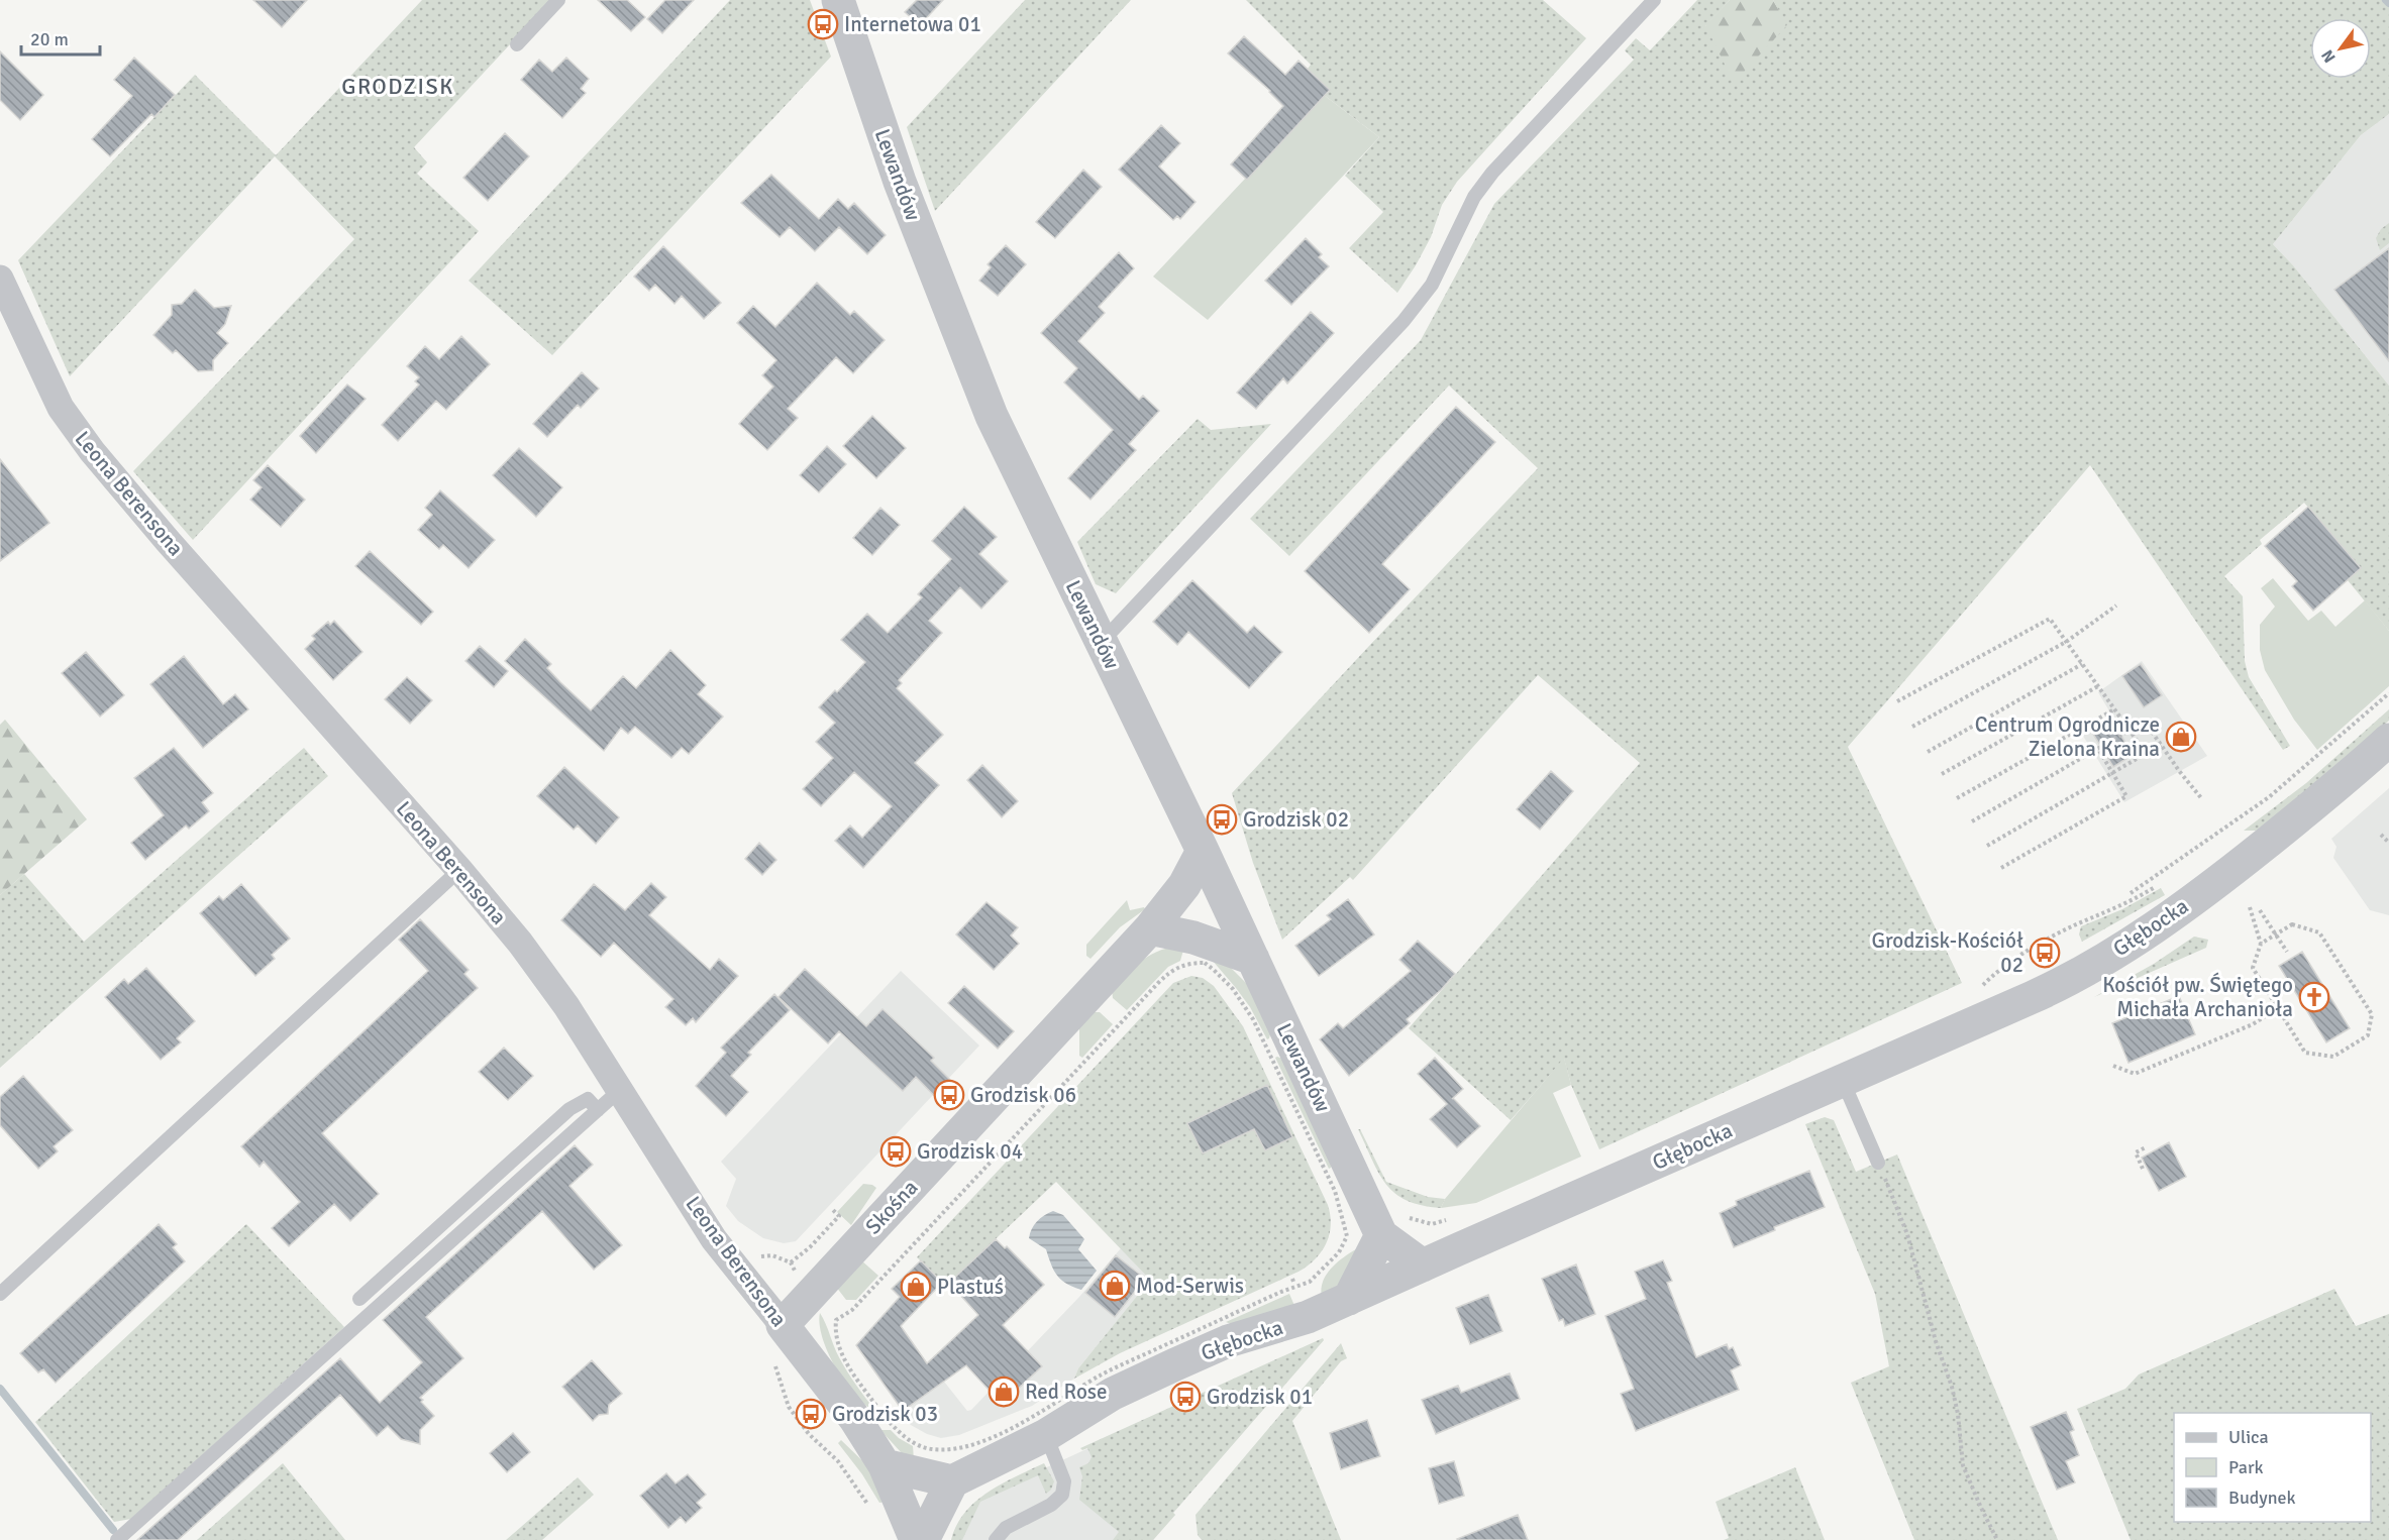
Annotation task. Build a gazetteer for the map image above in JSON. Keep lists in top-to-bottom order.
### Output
{
  "streets": {
    "street": [
      "Lewandów",
      "Leona Berensona",
      "Głębocka",
      "Skośna"
    ]
  },
  "crossings": [
    ["Lewandów", "Głębocka"],
    ["Lewandów", "Skośna"],
    ["Leona Berensona", "Skośna"]
  ],
  "districts": ["GRODZISK"],
  "places": {
    "bus stop": [
      "Internetowa 01",
      "Grodzisk 02",
      "Grodzisk-Kościół 02",
      "Grodzisk 06",
      "Grodzisk 04",
      "Grodzisk 01",
      "Grodzisk 03"
    ],
    "shop": [
      "Centrum Ogrodnicze Zielona Kraina",
      "Mod-Serwis",
      "Plastuś",
      "Red Rose"
    ],
    "church": ["Kościół pw. Świętego Michała Archanioła"]
  },
  "legend": ["Ulica", "Park", "Budynek"],
  "scale_bar": "20 m",
  "north": "bottom left"
}
